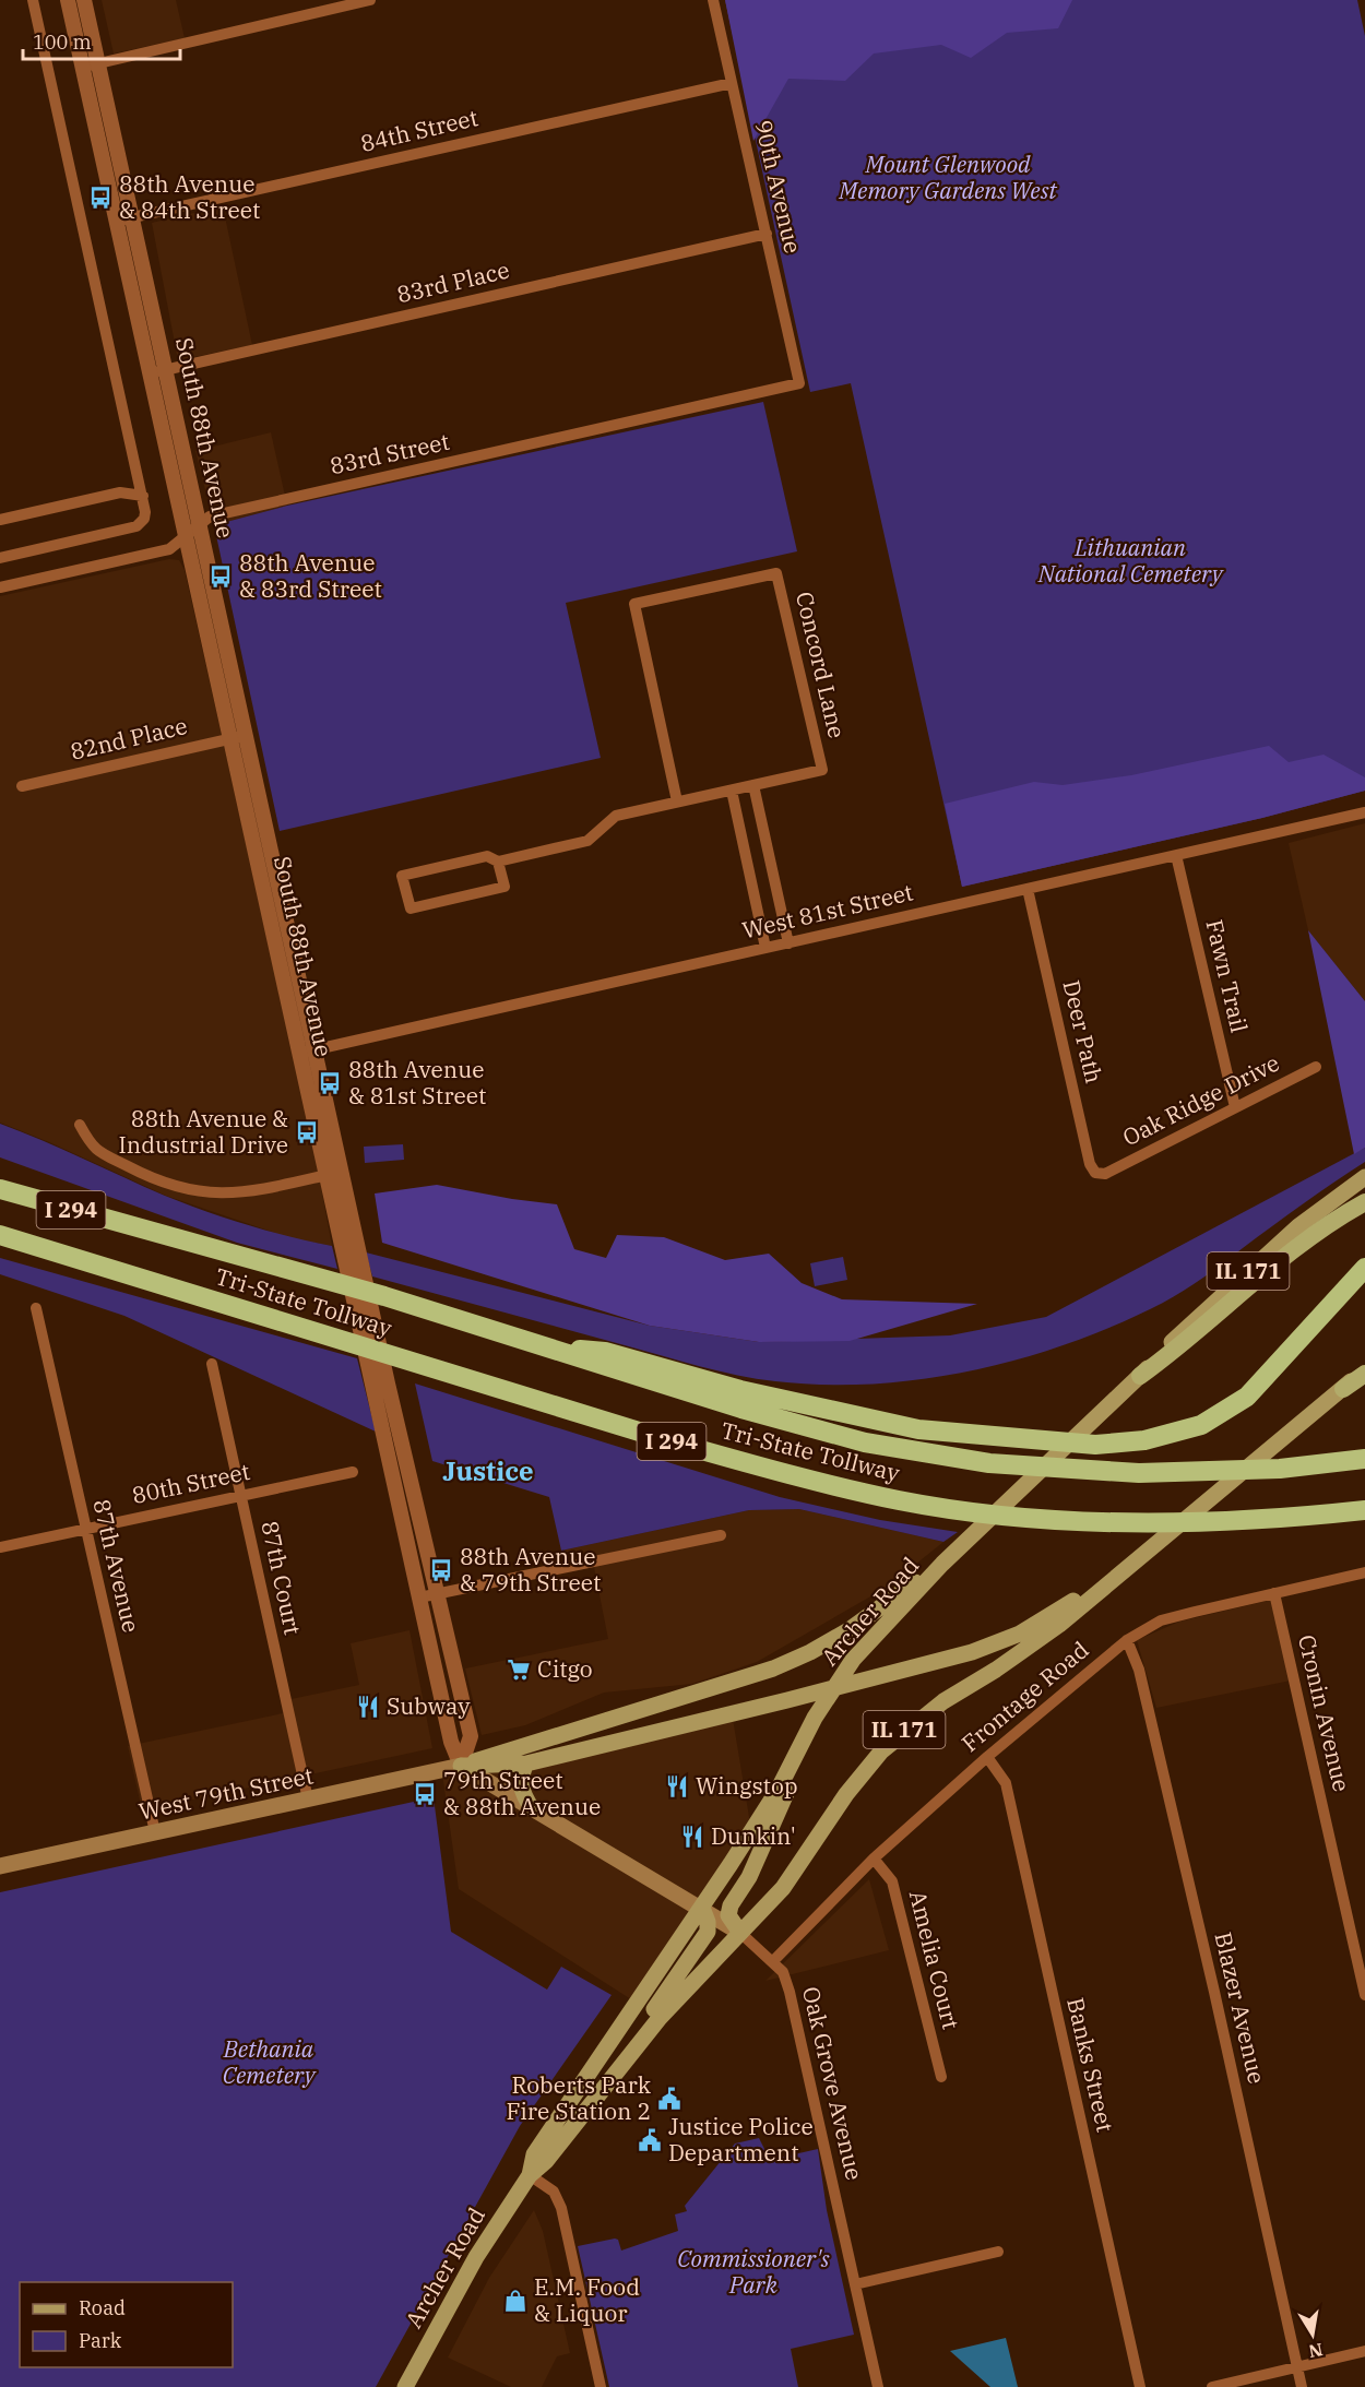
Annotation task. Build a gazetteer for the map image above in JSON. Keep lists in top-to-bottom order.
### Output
{
  "streets": {
    "highway": ["I 294", "Tri-State Tollway"],
    "main road": [
      "IL 171",
      "Archer Road",
      "West 79th Street",
      "Oak Grove Avenue"
    ],
    "street": [
      "84th Street",
      "90th Avenue",
      "83rd Place",
      "South 88th Avenue",
      "83rd Street",
      "Concord Lane",
      "82nd Place",
      "West 81st Street",
      "Fawn Trail",
      "Deer Path",
      "Oak Ridge Drive",
      "80th Street",
      "87th Avenue",
      "87th Court",
      "Frontage Road",
      "Cronin Avenue",
      "Amelia Court",
      "Blazer Avenue",
      "Banks Street"
    ]
  },
  "crossings": [
    ["84th Street", "90th Avenue"],
    ["84th Street", "South 88th Avenue"],
    ["90th Avenue", "83rd Place"],
    ["90th Avenue", "83rd Street"],
    ["83rd Place", "South 88th Avenue"],
    ["South 88th Avenue", "83rd Street"],
    ["South 88th Avenue", "82nd Place"],
    ["South 88th Avenue", "West 81st Street"],
    ["South 88th Avenue", "West 79th Street"],
    ["South 88th Avenue", "Oak Grove Avenue"],
    ["West 81st Street", "Fawn Trail"],
    ["West 81st Street", "Deer Path"],
    ["Fawn Trail", "Oak Ridge Drive"],
    ["Deer Path", "Oak Ridge Drive"],
    ["80th Street", "87th Avenue"],
    ["80th Street", "87th Court"],
    ["87th Avenue", "West 79th Street"],
    ["87th Court", "West 79th Street"],
    ["Archer Road", "Oak Grove Avenue"],
    ["Frontage Road", "Cronin Avenue"],
    ["Frontage Road", "Amelia Court"],
    ["Frontage Road", "Blazer Avenue"],
    ["Frontage Road", "Banks Street"],
    ["Frontage Road", "Oak Grove Avenue"],
    ["West 79th Street", "Oak Grove Avenue"]
  ],
  "districts": ["Justice"],
  "parks": [
    "Mount Glenwood Memory Gardens West",
    "Lithuanian National Cemetery",
    "Bethania Cemetery",
    "Commissioner's Park"
  ],
  "places": {
    "bus stop": [
      "88th Avenue & 84th Street",
      "88th Avenue & 83rd Street",
      "88th Avenue & 81st Street",
      "88th Avenue & Industrial Drive",
      "88th Avenue & 79th Street",
      "79th Street & 88th Avenue"
    ],
    "supermarket": ["Citgo"],
    "restaurant": ["Subway", "Wingstop", "Dunkin'"],
    "public building": ["Roberts Park Fire Station 2", "Justice Police Department"],
    "shop": ["E.M. Food & Liquor"]
  },
  "legend": ["Road", "Park"],
  "scale_bar": "100 m",
  "north": "bottom"
}
